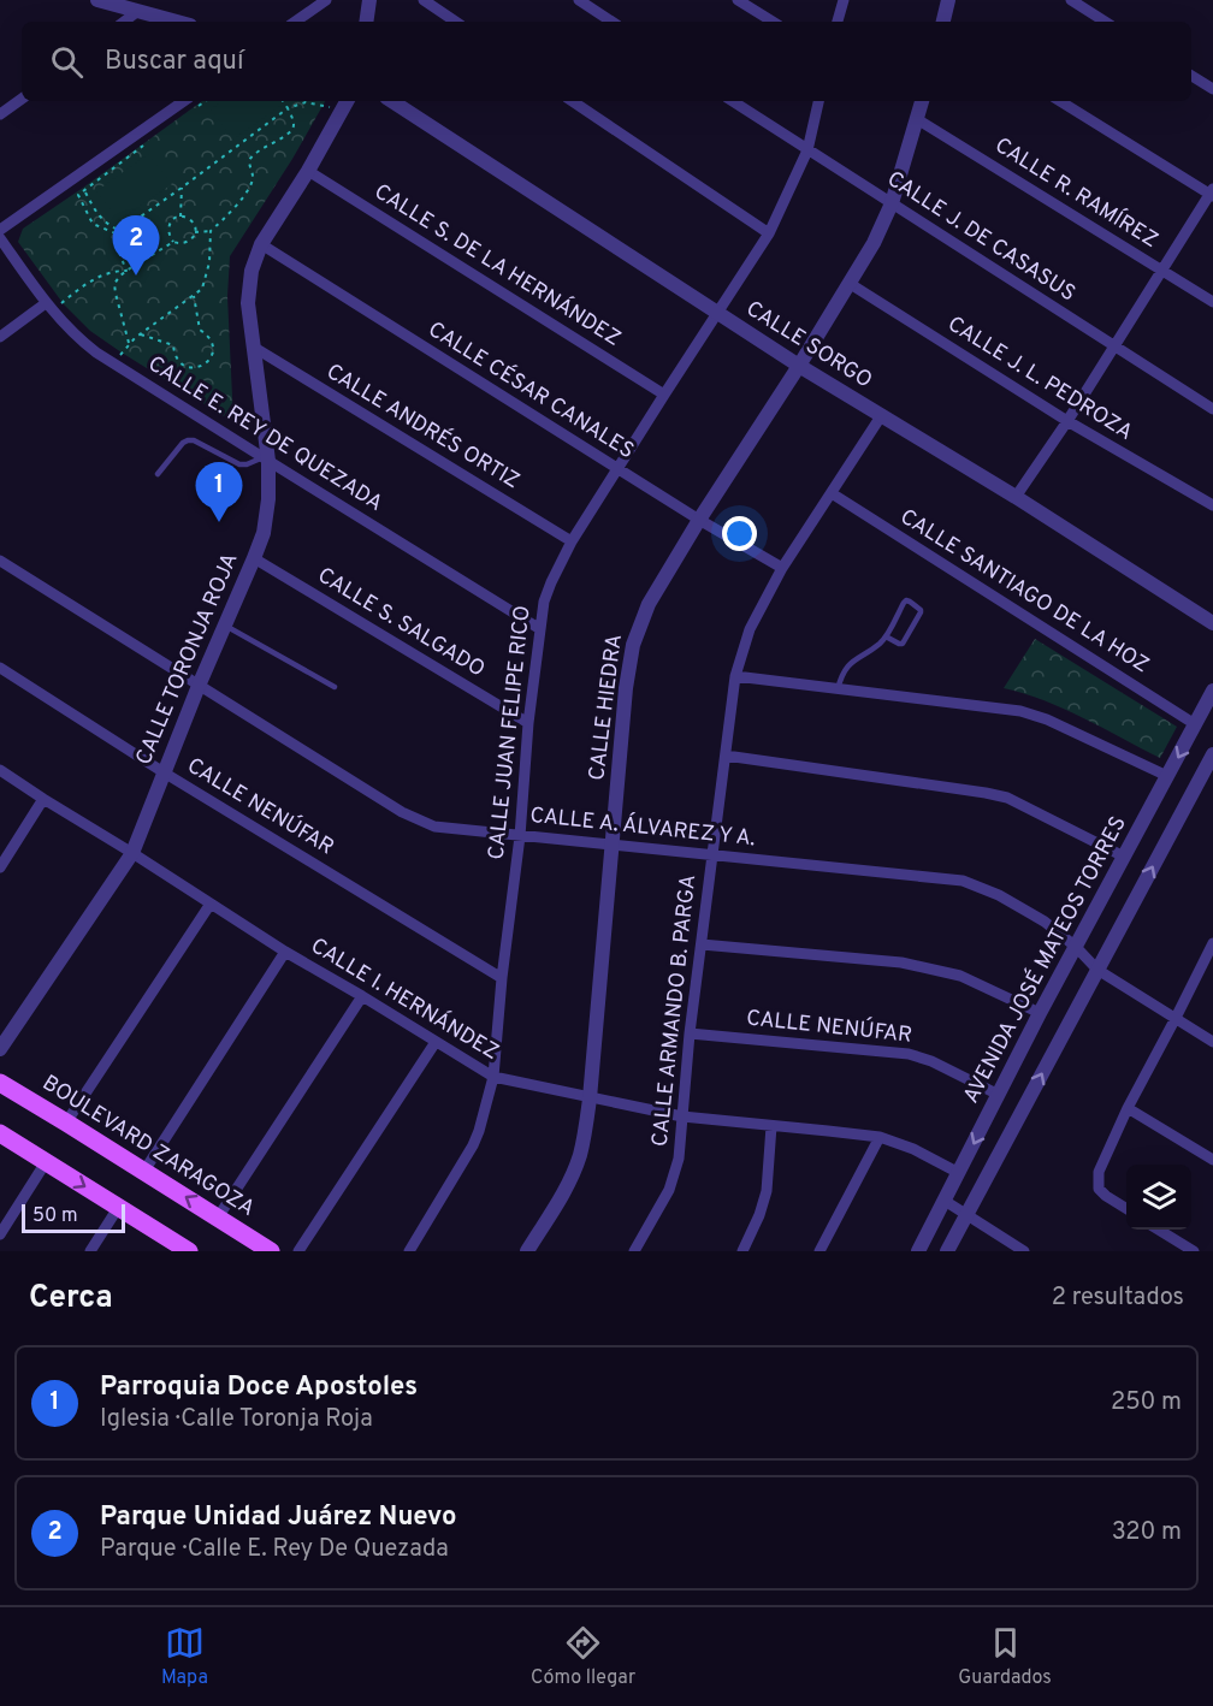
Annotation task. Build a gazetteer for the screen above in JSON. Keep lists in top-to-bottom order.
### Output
{
  "streets": {
    "main road": ["BOULEVARD ZARAGOZA"],
    "street": [
      "CALLE R. RAMÍREZ",
      "CALLE J. DE CASASUS",
      "CALLE S. DE LA HERNÁNDEZ",
      "CALLE SORGO",
      "CALLE J. L. PEDROZA",
      "CALLE CÉSAR CANALES",
      "CALLE ANDRÉS ORTIZ",
      "CALLE E. REY DE QUEZADA",
      "CALLE SANTIAGO DE LA HOZ",
      "CALLE S. SALGADO",
      "CALLE TORONJA ROJA",
      "CALLE HIEDRA",
      "CALLE JUAN FELIPE RICO",
      "CALLE NENÚFAR",
      "CALLE A. ÁLVAREZ Y A.",
      "AVENIDA JOSÉ MATEOS TORRES",
      "CALLE I. HERNÁNDEZ",
      "CALLE ARMANDO B. PARGA"
    ]
  },
  "crossings": [
    ["CALLE R. RAMÍREZ", "CALLE HIEDRA"],
    ["CALLE J. DE CASASUS", "CALLE HIEDRA"],
    ["CALLE J. DE CASASUS", "CALLE JUAN FELIPE RICO"],
    ["CALLE S. DE LA HERNÁNDEZ", "CALLE TORONJA ROJA"],
    ["CALLE S. DE LA HERNÁNDEZ", "CALLE JUAN FELIPE RICO"],
    ["CALLE SORGO", "CALLE HIEDRA"],
    ["CALLE SORGO", "CALLE JUAN FELIPE RICO"],
    ["CALLE SORGO", "CALLE ARMANDO B. PARGA"],
    ["CALLE J. L. PEDROZA", "CALLE HIEDRA"],
    ["CALLE CÉSAR CANALES", "CALLE TORONJA ROJA"],
    ["CALLE CÉSAR CANALES", "CALLE HIEDRA"],
    ["CALLE CÉSAR CANALES", "CALLE JUAN FELIPE RICO"],
    ["CALLE CÉSAR CANALES", "CALLE ARMANDO B. PARGA"],
    ["CALLE ANDRÉS ORTIZ", "CALLE TORONJA ROJA"],
    ["CALLE ANDRÉS ORTIZ", "CALLE JUAN FELIPE RICO"],
    ["CALLE E. REY DE QUEZADA", "CALLE TORONJA ROJA"],
    ["CALLE E. REY DE QUEZADA", "CALLE JUAN FELIPE RICO"],
    ["CALLE SANTIAGO DE LA HOZ", "AVENIDA JOSÉ MATEOS TORRES"],
    ["CALLE SANTIAGO DE LA HOZ", "CALLE ARMANDO B. PARGA"],
    ["CALLE S. SALGADO", "CALLE TORONJA ROJA"],
    ["CALLE S. SALGADO", "CALLE JUAN FELIPE RICO"],
    ["CALLE TORONJA ROJA", "CALLE NENÚFAR"],
    ["CALLE TORONJA ROJA", "CALLE A. ÁLVAREZ Y A."],
    ["CALLE TORONJA ROJA", "CALLE I. HERNÁNDEZ"],
    ["CALLE HIEDRA", "CALLE A. ÁLVAREZ Y A."],
    ["CALLE HIEDRA", "CALLE I. HERNÁNDEZ"],
    ["CALLE JUAN FELIPE RICO", "CALLE NENÚFAR"],
    ["CALLE JUAN FELIPE RICO", "CALLE A. ÁLVAREZ Y A."],
    ["CALLE JUAN FELIPE RICO", "CALLE I. HERNÁNDEZ"],
    ["CALLE NENÚFAR", "AVENIDA JOSÉ MATEOS TORRES"],
    ["CALLE NENÚFAR", "CALLE ARMANDO B. PARGA"],
    ["CALLE A. ÁLVAREZ Y A.", "AVENIDA JOSÉ MATEOS TORRES"],
    ["CALLE A. ÁLVAREZ Y A.", "CALLE ARMANDO B. PARGA"],
    ["AVENIDA JOSÉ MATEOS TORRES", "CALLE I. HERNÁNDEZ"],
    ["CALLE I. HERNÁNDEZ", "CALLE ARMANDO B. PARGA"]
  ],
  "scale_bar": "50 m",
  "page": {
    "search": "Buscar aquí",
    "pins": ["2", "1"],
    "scale": "50 m",
    "heading": ["Cerca", "2 resultados"],
    "list": [
      {
        "mark": "1",
        "name": "Parroquia Doce Apostoles",
        "note": "Iglesia · Calle Toronja Roja",
        "value": "250 m"
      },
      {
        "mark": "2",
        "name": "Parque Unidad Juárez Nuevo",
        "note": "Parque · Calle E. Rey De Quezada",
        "value": "320 m"
      }
    ],
    "nav": ["Mapa", "Cómo llegar", "Guardados"]
  }
}
